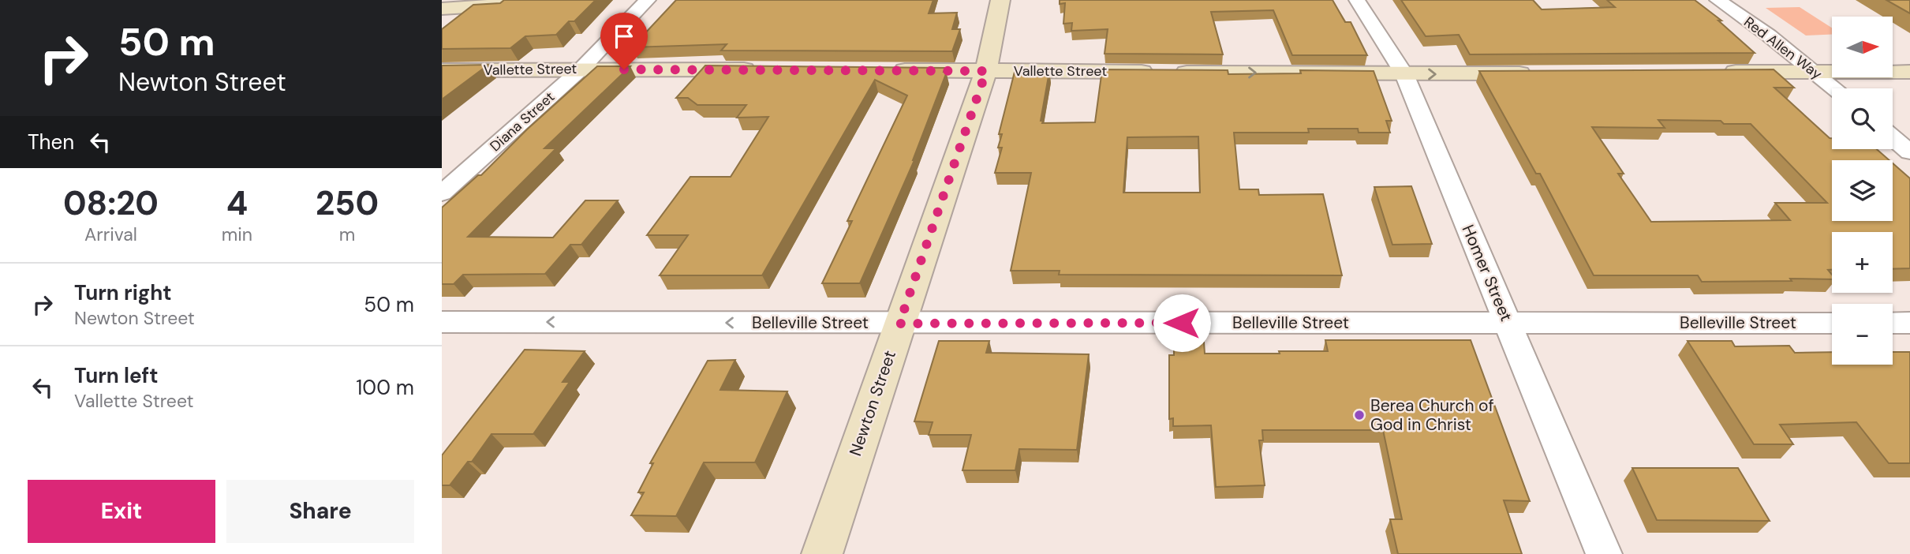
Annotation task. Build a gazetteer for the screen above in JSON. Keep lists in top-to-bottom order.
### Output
{
  "streets": {
    "main road": ["Vallette Street", "Newton Street"],
    "street": [
      "Red Allen Way",
      "Diana Street",
      "Homer Street",
      "Belleville Street"
    ]
  },
  "crossings": [
    ["Vallette Street", "Diana Street"],
    ["Vallette Street", "Homer Street"],
    ["Vallette Street", "Newton Street"],
    ["Homer Street", "Belleville Street"],
    ["Belleville Street", "Newton Street"]
  ],
  "one_way": ["Vallette Street"],
  "places": ["Berea Church of God in Christ"],
  "north": "right",
  "page": {
    "turn": ["50 m", "Newton Street"],
    "map_buttons": ["+", "−"],
    "then": "Then",
    "eta": [
      "08:20",
      "Arrival",
      "4",
      "min",
      "250",
      "m"
    ],
    "list": [
      {
        "name": "Turn right",
        "note": "Newton Street",
        "value": "50 m"
      },
      {
        "name": "Turn left",
        "note": "Vallette Street",
        "value": "100 m"
      }
    ],
    "buttons": ["Exit", "Share"]
  }
}
